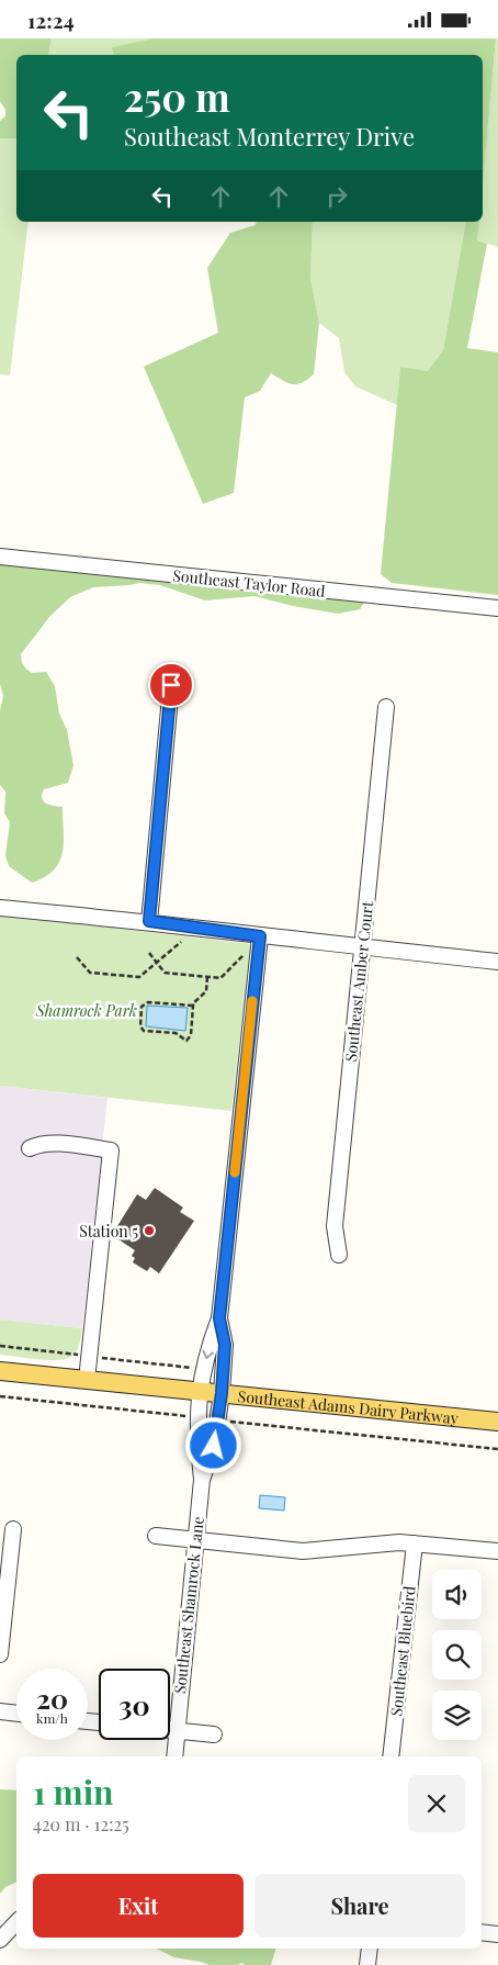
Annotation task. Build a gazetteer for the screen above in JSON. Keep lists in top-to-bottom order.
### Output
{
  "streets": {
    "main road": ["Southeast Adams Dairy Parkway"],
    "street": [
      "Southeast Taylor Road",
      "Southeast Amber Court",
      "Southeast Shamrock Lane",
      "Southeast Bluebird"
    ]
  },
  "crossings": [
    ["Southeast Adams Dairy Parkway", "Southeast Shamrock Lane"]
  ],
  "parks": ["Shamrock Park"],
  "places": ["Station 5"],
  "page": {
    "status": "12:24",
    "turn": ["250 m", "Southeast Monterrey Drive"],
    "speed": "20 km/h",
    "limit": "30",
    "heading": ["1 min", "420 m · 12:25"],
    "buttons": ["Exit", "Share"]
  }
}
